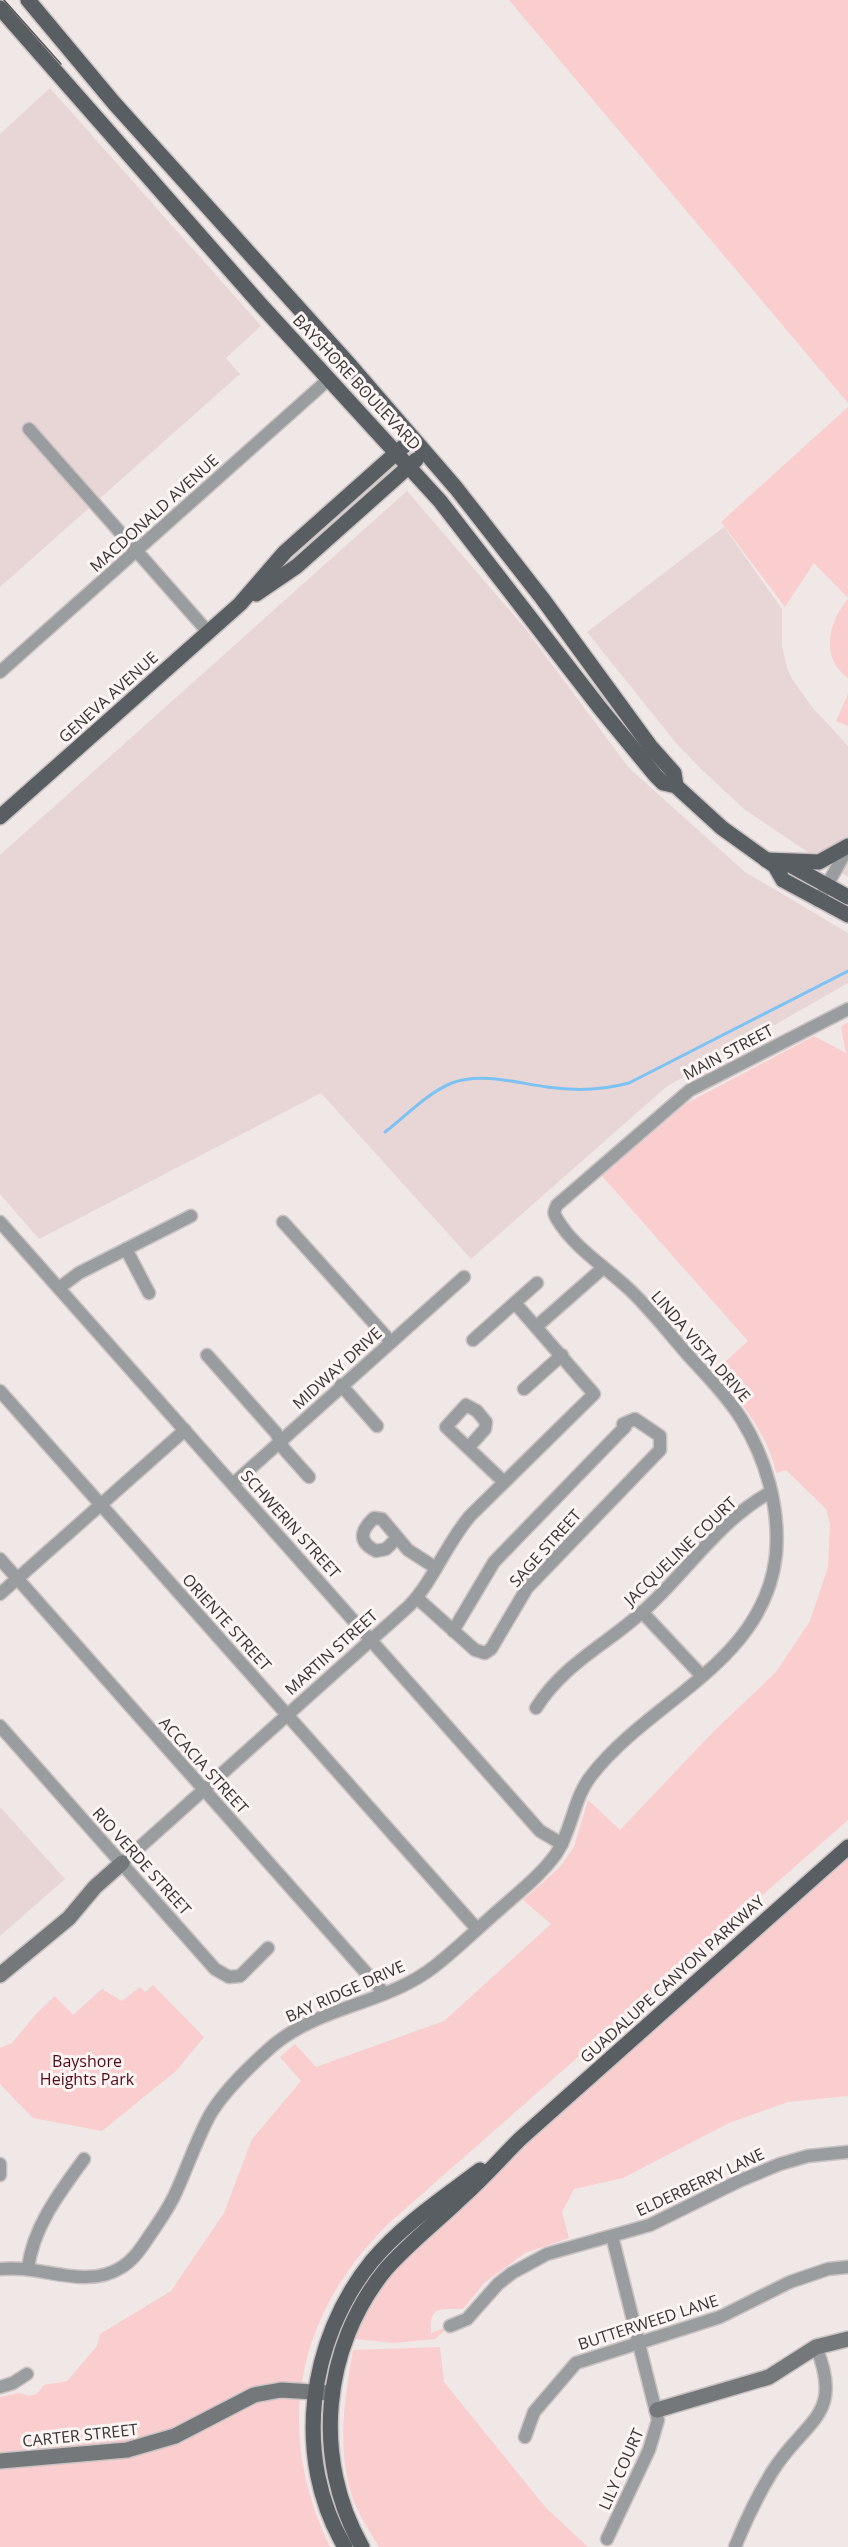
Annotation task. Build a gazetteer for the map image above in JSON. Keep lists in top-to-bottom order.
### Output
{
  "streets": {
    "main road": ["BAYSHORE BOULEVARD", "GENEVA AVENUE", "GUADALUPE CANYON PARKWAY"],
    "street": [
      "MACDONALD AVENUE",
      "MAIN STREET",
      "LINDA VISTA DRIVE",
      "MIDWAY DRIVE",
      "SCHWERIN STREET",
      "SAGE STREET",
      "JACQUELINE COURT",
      "ORIENTE STREET",
      "MARTIN STREET",
      "ACCACIA STREET",
      "RIO VERDE STREET",
      "BAY RIDGE DRIVE",
      "ELDERBERRY LANE",
      "BUTTERWEED LANE",
      "CARTER STREET",
      "LILY COURT"
    ]
  },
  "crossings": [
    ["BAYSHORE BOULEVARD", "MACDONALD AVENUE"],
    ["BAYSHORE BOULEVARD", "GENEVA AVENUE"],
    ["MAIN STREET", "LINDA VISTA DRIVE"],
    ["LINDA VISTA DRIVE", "SCHWERIN STREET"],
    ["LINDA VISTA DRIVE", "JACQUELINE COURT"],
    ["LINDA VISTA DRIVE", "BAY RIDGE DRIVE"],
    ["MIDWAY DRIVE", "SCHWERIN STREET"],
    ["SCHWERIN STREET", "MARTIN STREET"],
    ["SCHWERIN STREET", "BAY RIDGE DRIVE"],
    ["SAGE STREET", "MARTIN STREET"],
    ["ORIENTE STREET", "MARTIN STREET"],
    ["ORIENTE STREET", "BAY RIDGE DRIVE"],
    ["MARTIN STREET", "ACCACIA STREET"],
    ["MARTIN STREET", "RIO VERDE STREET"],
    ["ACCACIA STREET", "BAY RIDGE DRIVE"],
    ["GUADALUPE CANYON PARKWAY", "CARTER STREET"],
    ["ELDERBERRY LANE", "LILY COURT"],
    ["BUTTERWEED LANE", "LILY COURT"]
  ],
  "parks": ["Bayshore Heights Park"]
}
